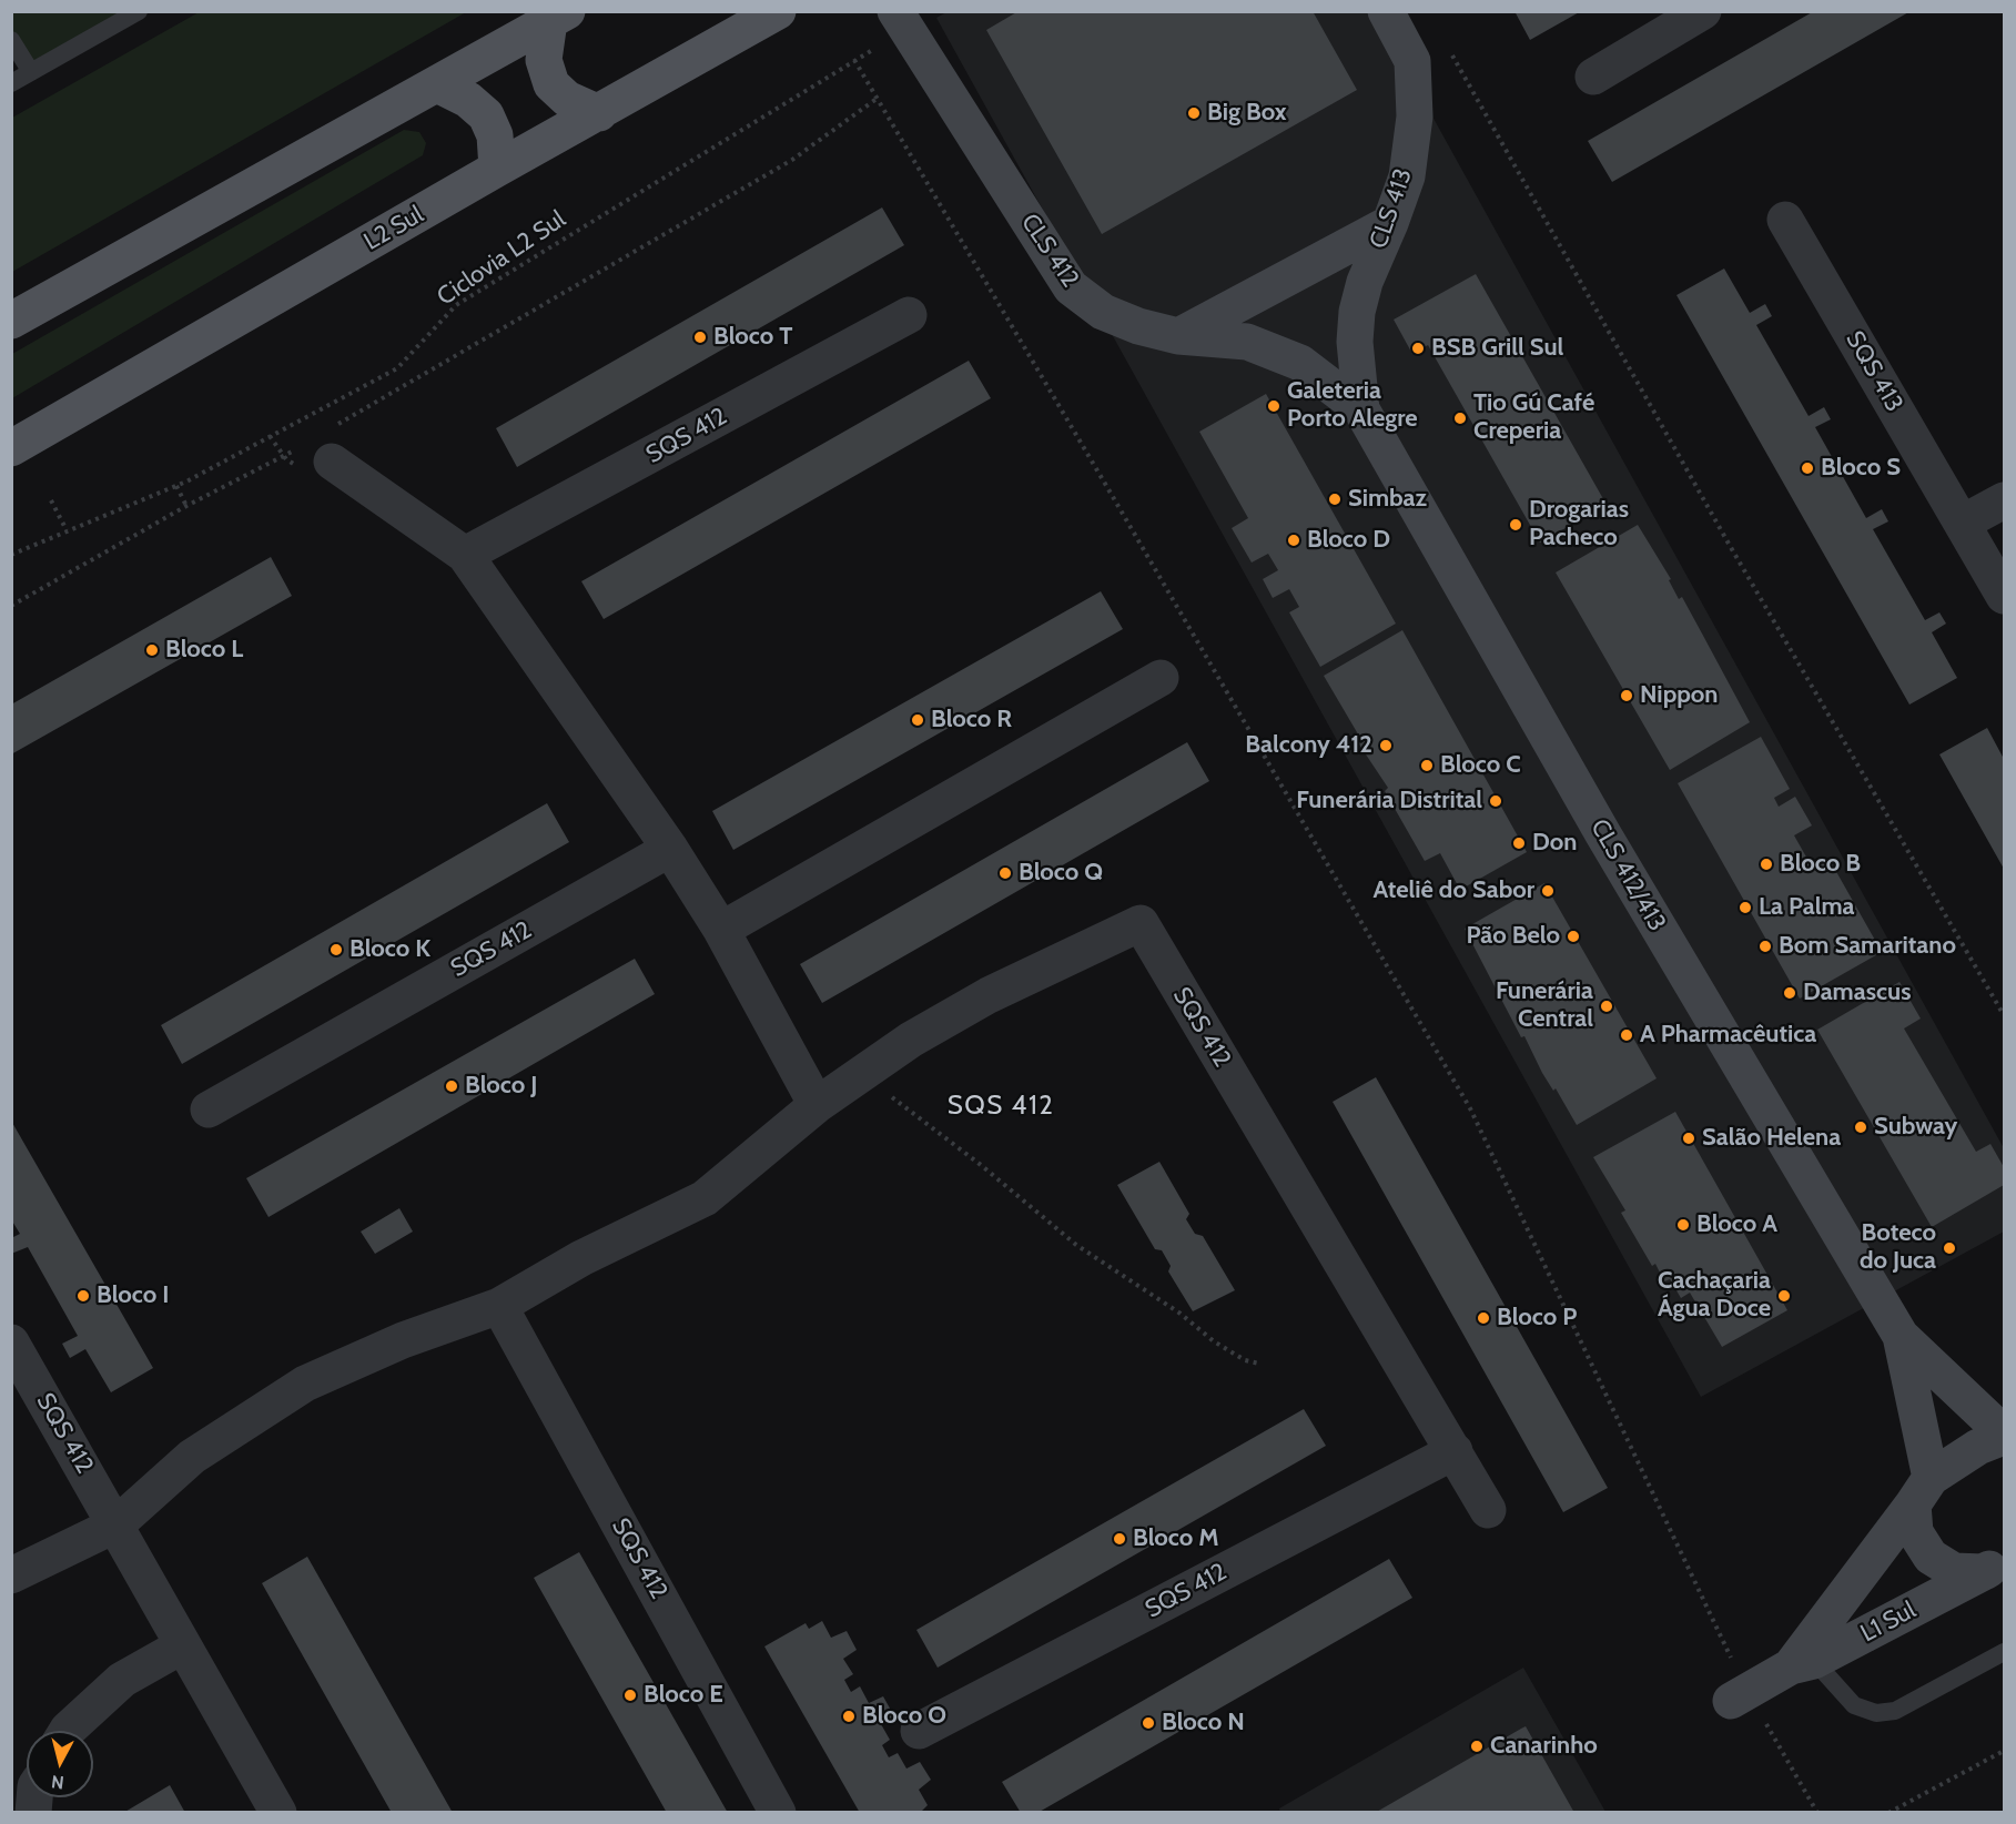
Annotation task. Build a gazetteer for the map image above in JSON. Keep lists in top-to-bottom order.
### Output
{
  "streets": {
    "main road": ["L2 Sul"],
    "street": [
      "CLS 413",
      "CLS 412",
      "SQS 413",
      "SQS 412",
      "CLS 412/413",
      "L1 Sul"
    ],
    "path": ["Ciclovia L2 Sul"]
  },
  "crossings": [
    ["CLS 413", "CLS 412"],
    ["CLS 413", "CLS 412/413"],
    ["CLS 412", "Ciclovia L2 Sul"],
    ["CLS 412", "CLS 412/413"],
    ["CLS 412/413", "L1 Sul"]
  ],
  "districts": ["SQS 412"],
  "places": [
    "Big Box",
    "Bloco T",
    "BSB Grill Sul",
    "Galeteria Porto Alegre",
    "Tio Gú Café Creperia",
    "Bloco S",
    "Simbaz",
    "Drogarias Pacheco",
    "Bloco D",
    "Bloco L",
    "Nippon",
    "Bloco R",
    "Balcony 412",
    "Bloco C",
    "Funerária Distrital",
    "Don",
    "Bloco B",
    "Bloco Q",
    "Ateliê do Sabor",
    "La Palma",
    "Pão Belo",
    "Bom Samaritano",
    "Bloco K",
    "Damascus",
    "Funerária Central",
    "A Pharmacêutica",
    "Bloco J",
    "Subway",
    "Salão Helena",
    "Bloco A",
    "Boteco do Juca",
    "Bloco I",
    "Cachaçaria Água Doce",
    "Bloco P",
    "Bloco M",
    "Bloco E",
    "Bloco O",
    "Bloco N",
    "Canarinho"
  ],
  "north": "bottom"
}
